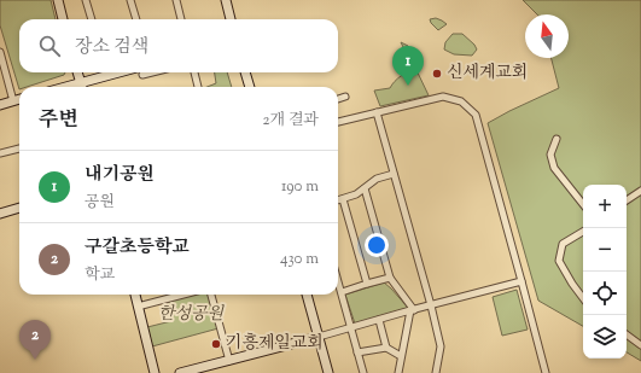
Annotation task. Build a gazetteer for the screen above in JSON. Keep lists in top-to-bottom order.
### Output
{
  "parks": ["한성공원"],
  "places": ["신세계교회", "기흥제일교회"],
  "north": "top",
  "page": {
    "search": "장소 검색",
    "pins": ["1", "2"],
    "heading": ["주변", "2개 결과"],
    "list": [
      {
        "mark": "1",
        "name": "내기공원",
        "note": "공원",
        "value": "190 m"
      },
      {
        "mark": "2",
        "name": "구갈초등학교",
        "note": "학교",
        "value": "430 m"
      }
    ],
    "map_buttons": ["+", "−"]
  }
}
